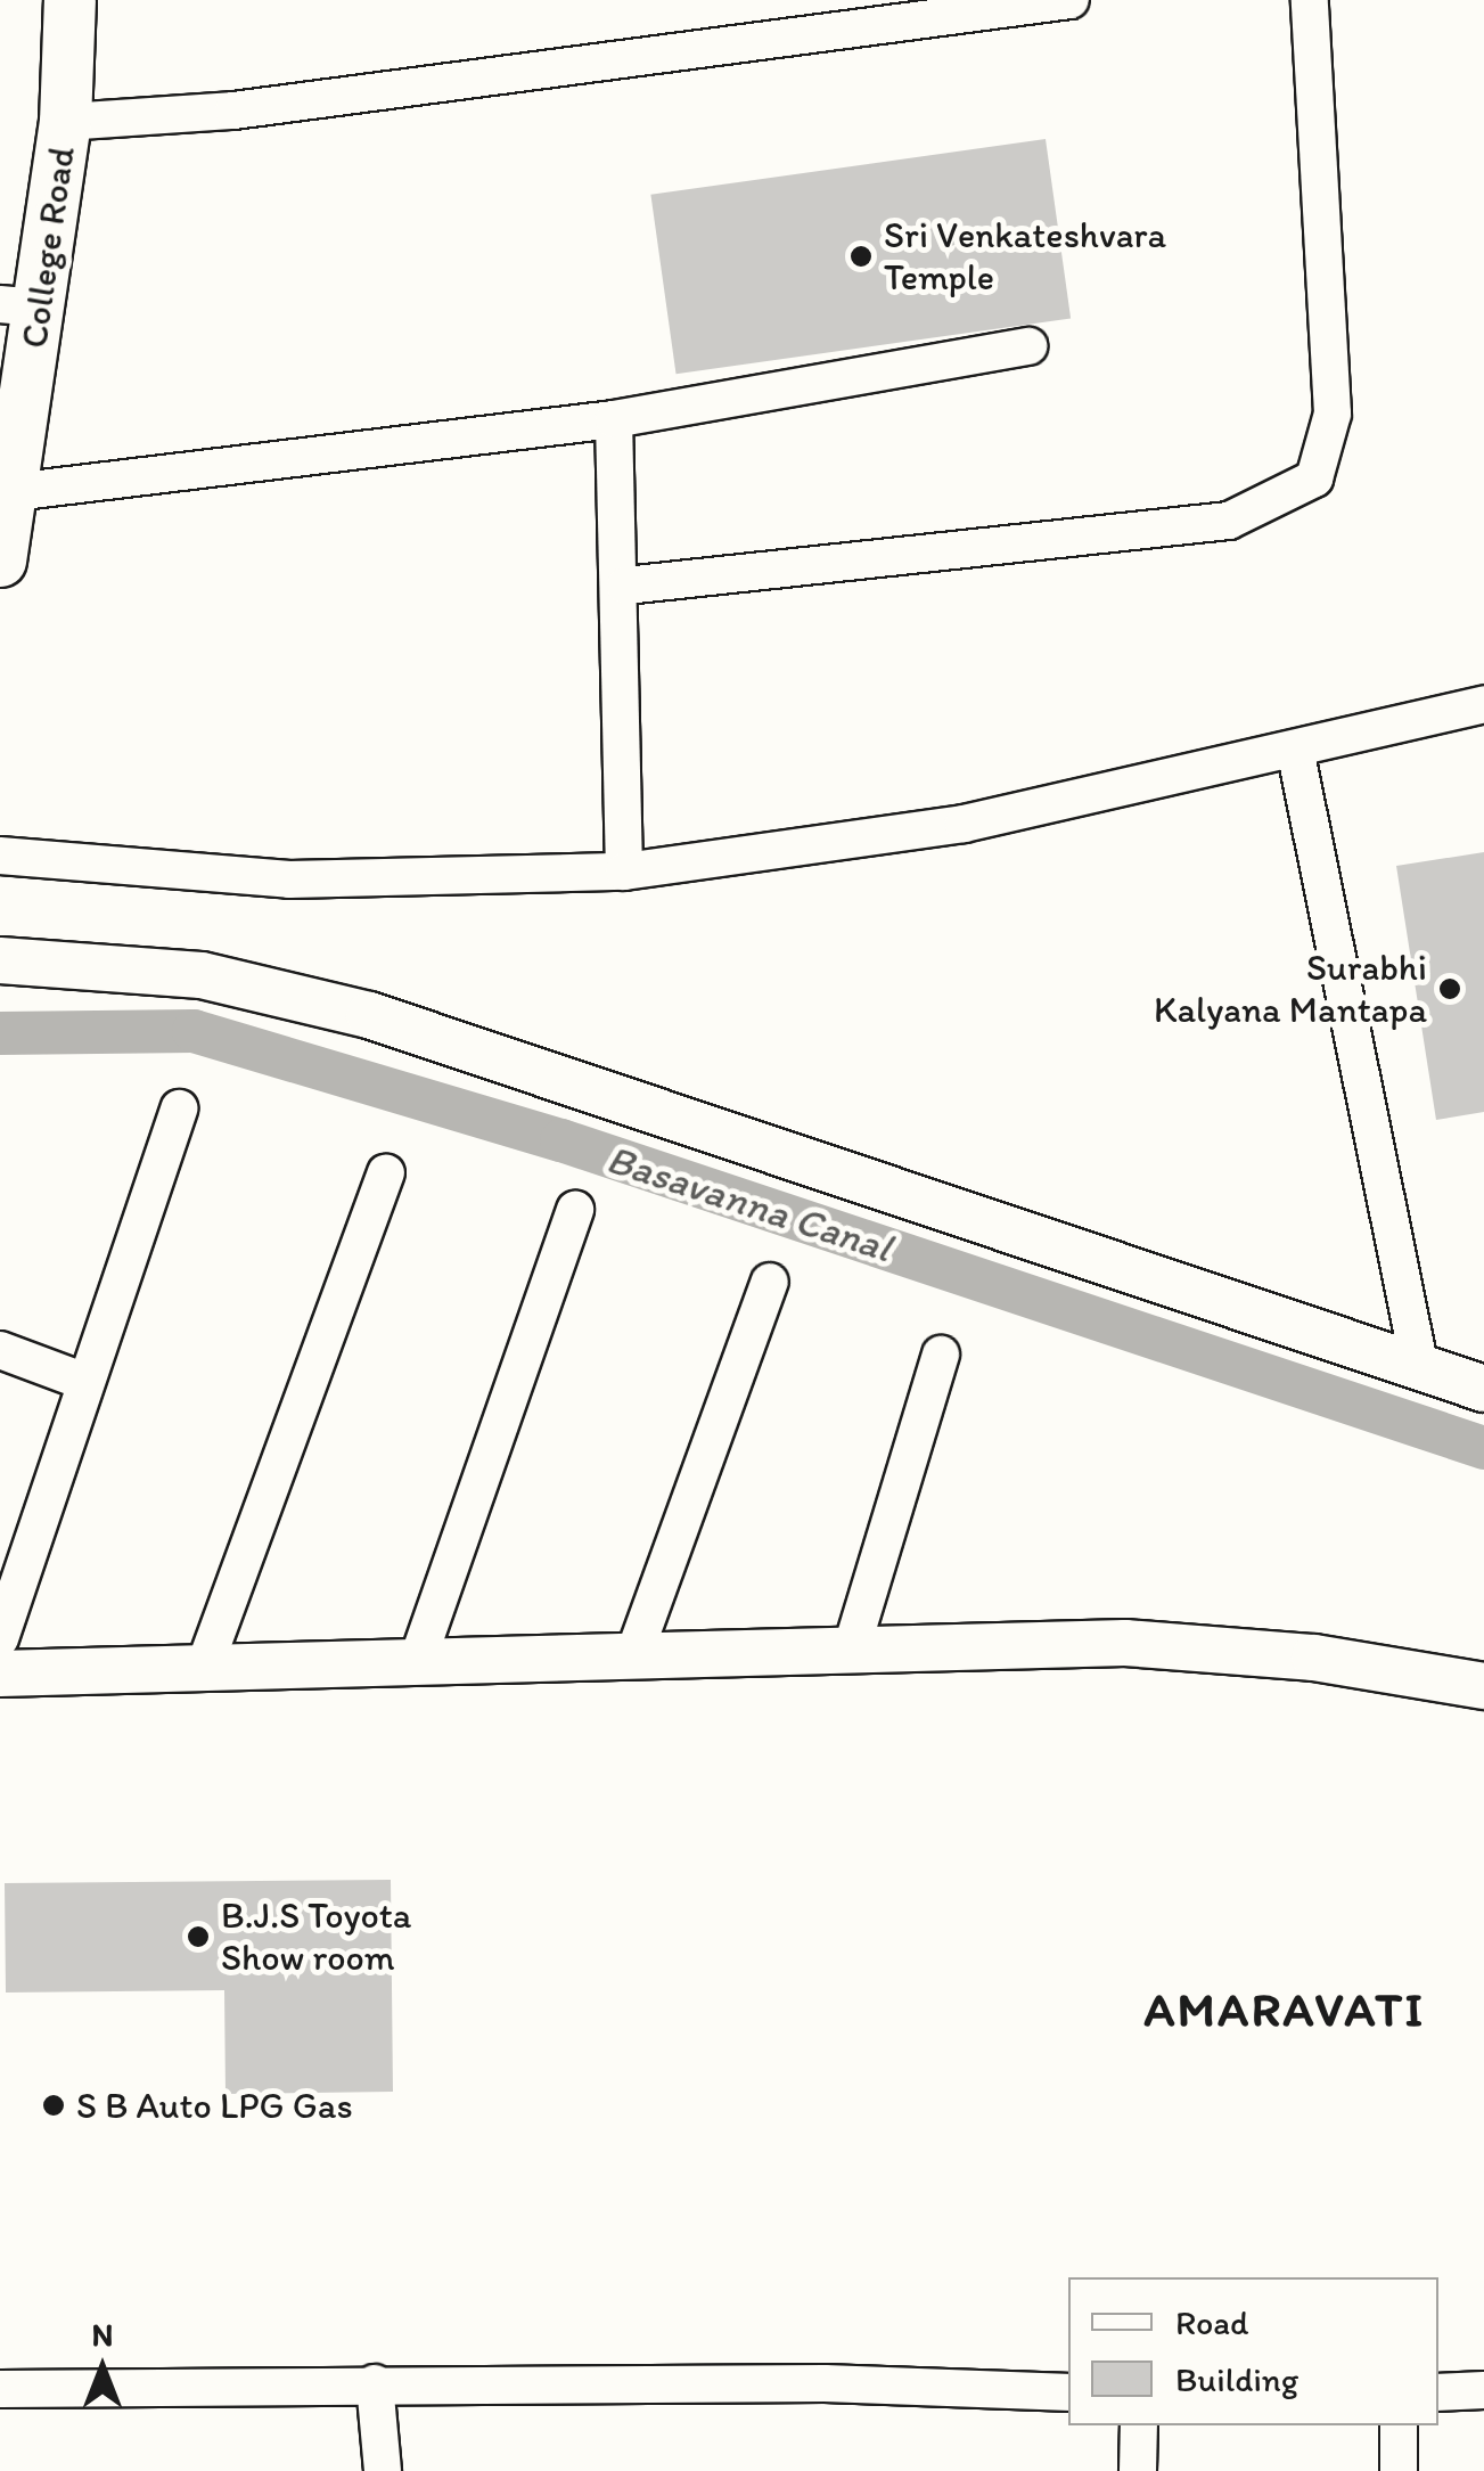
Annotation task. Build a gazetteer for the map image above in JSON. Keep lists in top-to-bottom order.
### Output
{
  "streets": {
    "main road": ["College Road"]
  },
  "districts": ["AMARAVATI"],
  "water": ["Basavanna Canal"],
  "places": [
    "Sri Venkateshvara Temple",
    "Surabhi Kalyana Mantapa",
    "B.J.S Toyota Show room",
    "S B Auto LPG Gas"
  ],
  "legend": ["Road", "Building"],
  "north": "top"
}
